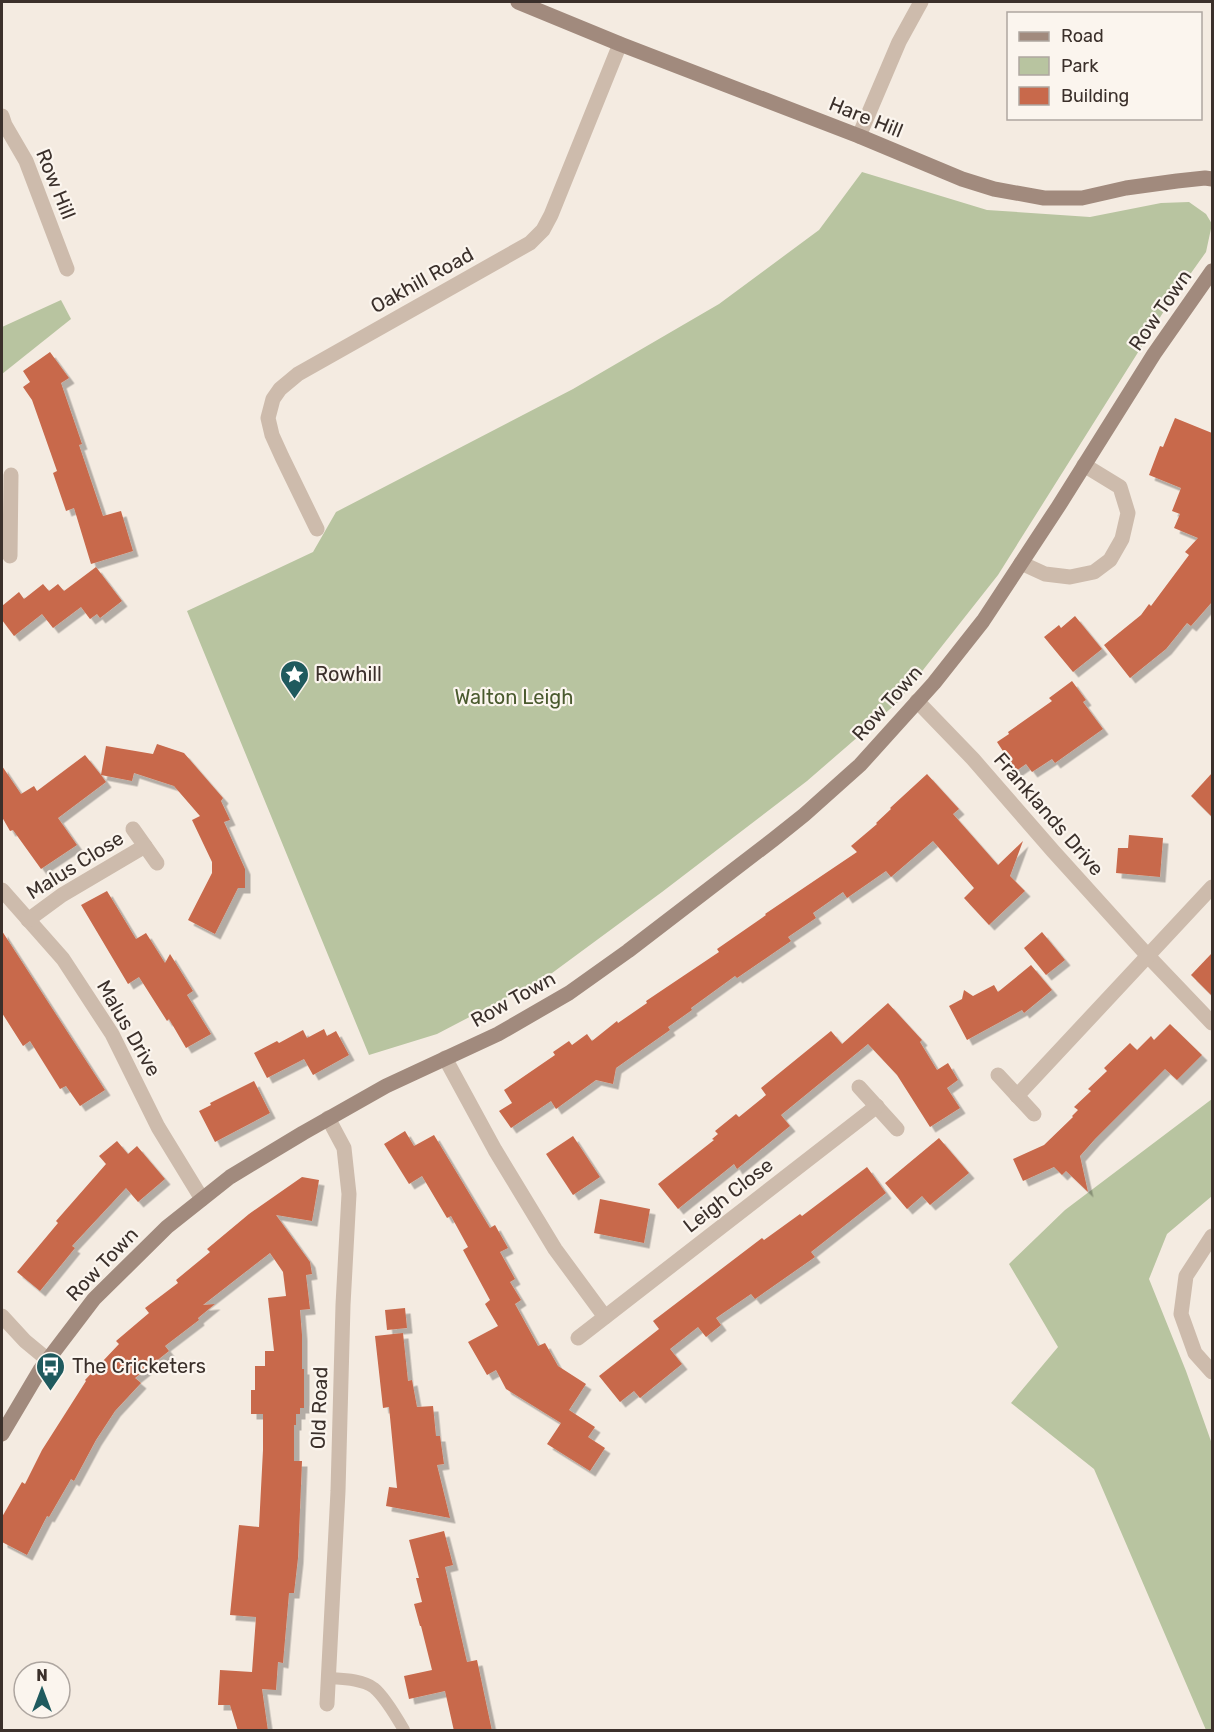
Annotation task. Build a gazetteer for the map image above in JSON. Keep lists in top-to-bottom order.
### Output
{
  "streets": {
    "street": [
      "Hare Hill",
      "Row Hill",
      "Oakhill Road",
      "Row Town",
      "Franklands Drive",
      "Malus Close",
      "Malus Drive",
      "Leigh Close",
      "Old Road"
    ]
  },
  "crossings": [
    ["Hare Hill", "Oakhill Road"],
    ["Row Town", "Franklands Drive"],
    ["Row Town", "Malus Drive"],
    ["Row Town", "Old Road"],
    ["Malus Close", "Malus Drive"]
  ],
  "parks": ["Walton Leigh"],
  "places": {
    "place": ["Rowhill"],
    "bus stop": ["The Cricketers"]
  },
  "legend": ["Road", "Park", "Building"],
  "north": "top"
}
